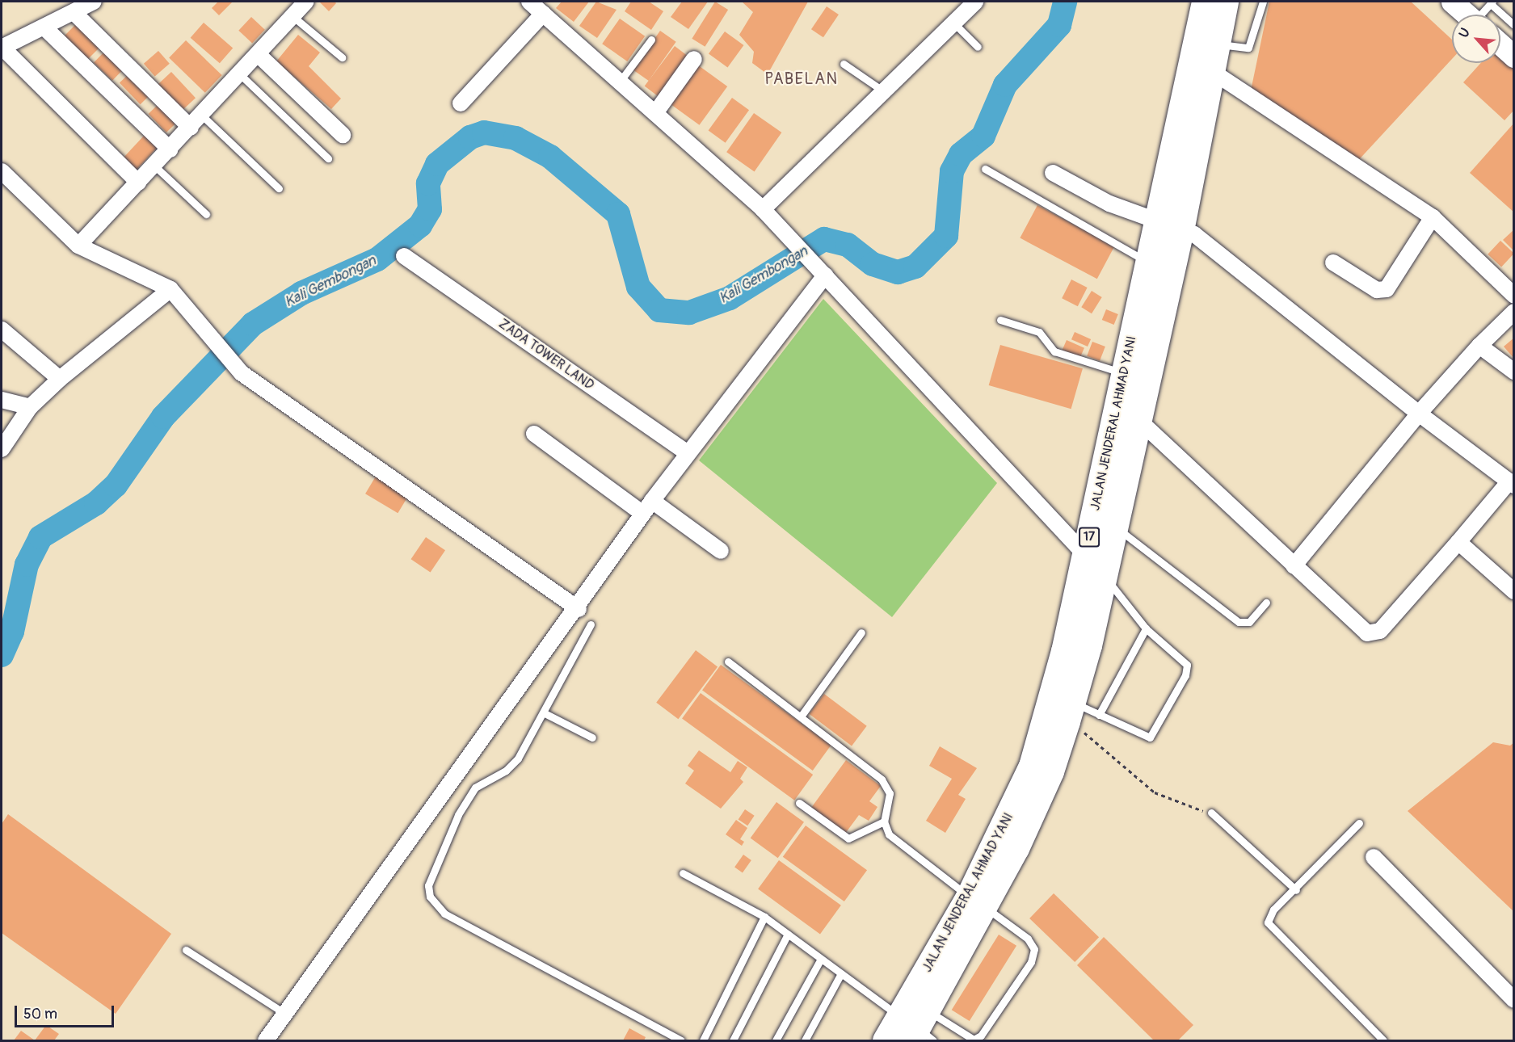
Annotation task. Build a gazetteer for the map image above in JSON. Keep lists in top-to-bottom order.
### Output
{
  "streets": {
    "highway": ["JALAN JENDERAL AHMAD YANI", "17"],
    "street": ["ZADA TOWER LAND"]
  },
  "districts": ["PABELAN"],
  "water": ["Kali Gembongan"],
  "scale_bar": "50 m",
  "north": "top left"
}
